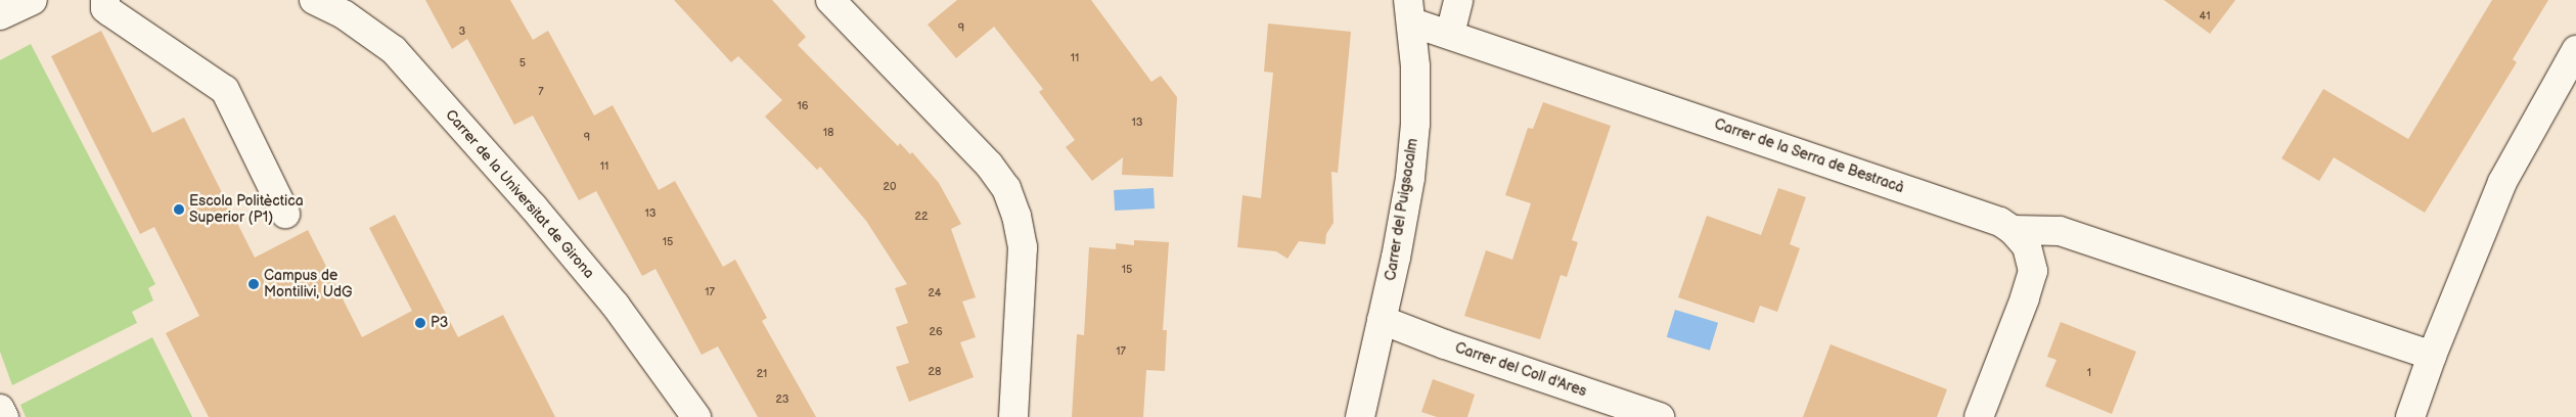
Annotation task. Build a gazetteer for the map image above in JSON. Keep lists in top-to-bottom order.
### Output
{
  "streets": {
    "street": [
      "Carrer de la Serra de Bestracà",
      "Carrer de la Universitat de Girona",
      "Carrer del Puigsacalm",
      "Carrer del Coll d'Ares"
    ]
  },
  "crossings": [
    ["Carrer de la Serra de Bestracà", "Carrer del Puigsacalm"],
    ["Carrer del Puigsacalm", "Carrer del Coll d'Ares"]
  ],
  "places": ["Escola Politèctica Superior (P1)", "Campus de Montilivi, UdG", "P3"],
  "house_numbers": [
    "41",
    "9",
    "3",
    "11",
    "5",
    "7",
    "16",
    "13",
    "18",
    "9",
    "11",
    "20",
    "13",
    "22",
    "15",
    "15",
    "17",
    "24",
    "26",
    "17",
    "28",
    "1",
    "21",
    "23"
  ]
}
